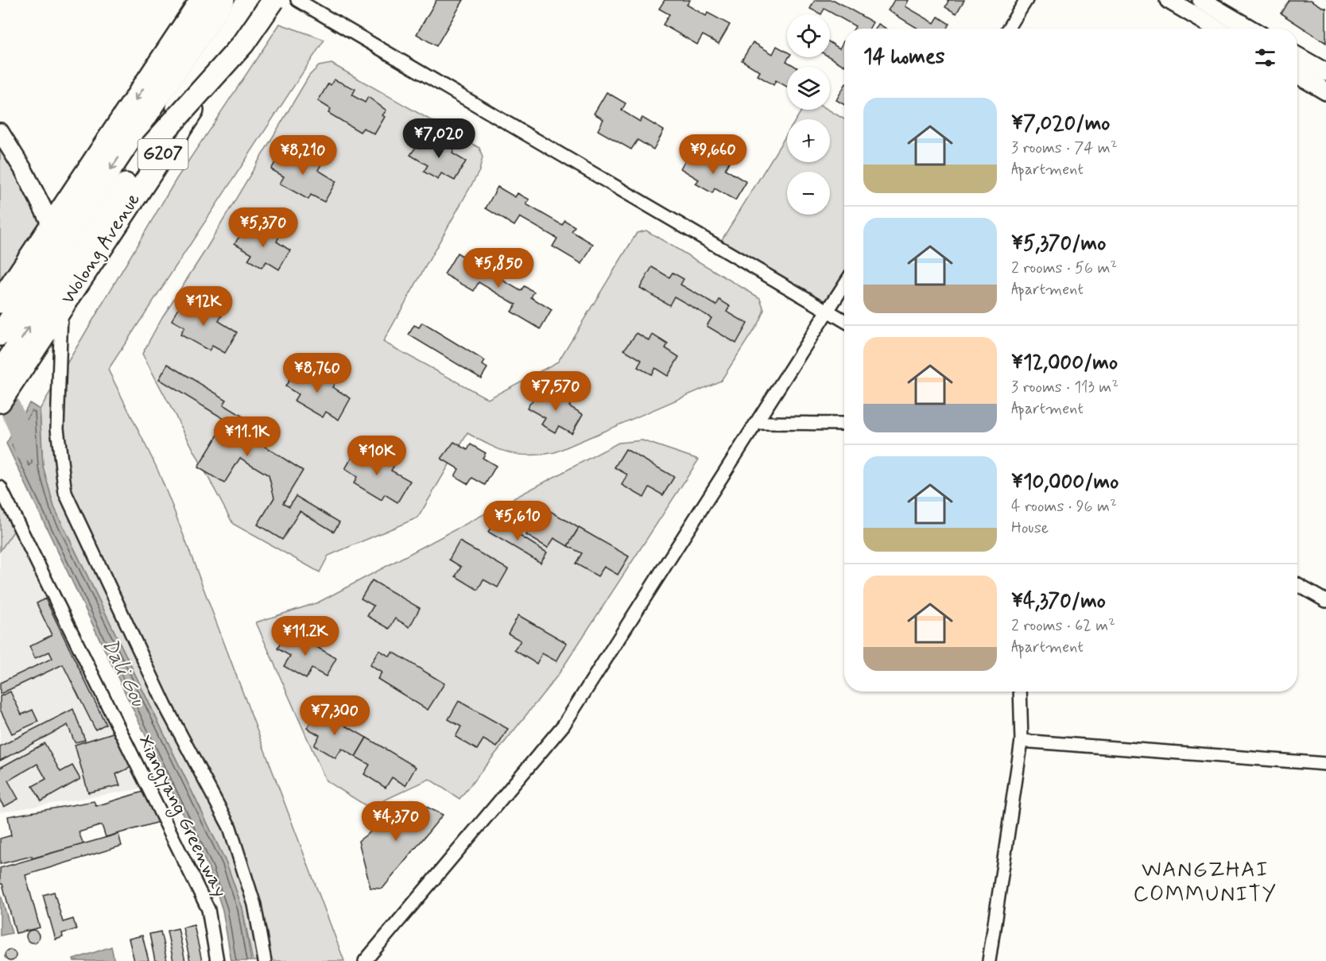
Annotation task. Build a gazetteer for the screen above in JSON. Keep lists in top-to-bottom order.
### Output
{
  "streets": {
    "highway": ["G207", "Wolong Avenue"],
    "street": ["Xiangyang Greenway"]
  },
  "districts": ["WANGZHAI COMMUNITY"],
  "water": ["Dali Gou"],
  "page": {
    "map_buttons": ["+", "−"],
    "heading": "14 homes",
    "list": [
      {
        "name": "¥7,020/mo",
        "note": "3 rooms · 74 m² · Apartment"
      },
      {
        "name": "¥5,370/mo",
        "note": "2 rooms · 56 m² · Apartment"
      },
      {
        "name": "¥12,000/mo",
        "note": "3 rooms · 113 m² · Apartment"
      },
      {
        "name": "¥10,000/mo",
        "note": "4 rooms · 96 m² · House"
      },
      {
        "name": "¥4,370/mo",
        "note": "2 rooms · 62 m² · Apartment"
      }
    ],
    "price": [
      "¥7,020",
      "¥9,660",
      "¥8,210",
      "¥5,370",
      "¥5,850",
      "¥12K",
      "¥8,760",
      "¥7,570",
      "¥11.1K",
      "¥10K",
      "¥5,610",
      "¥11.2K",
      "¥7,300",
      "¥4,370"
    ]
  }
}
